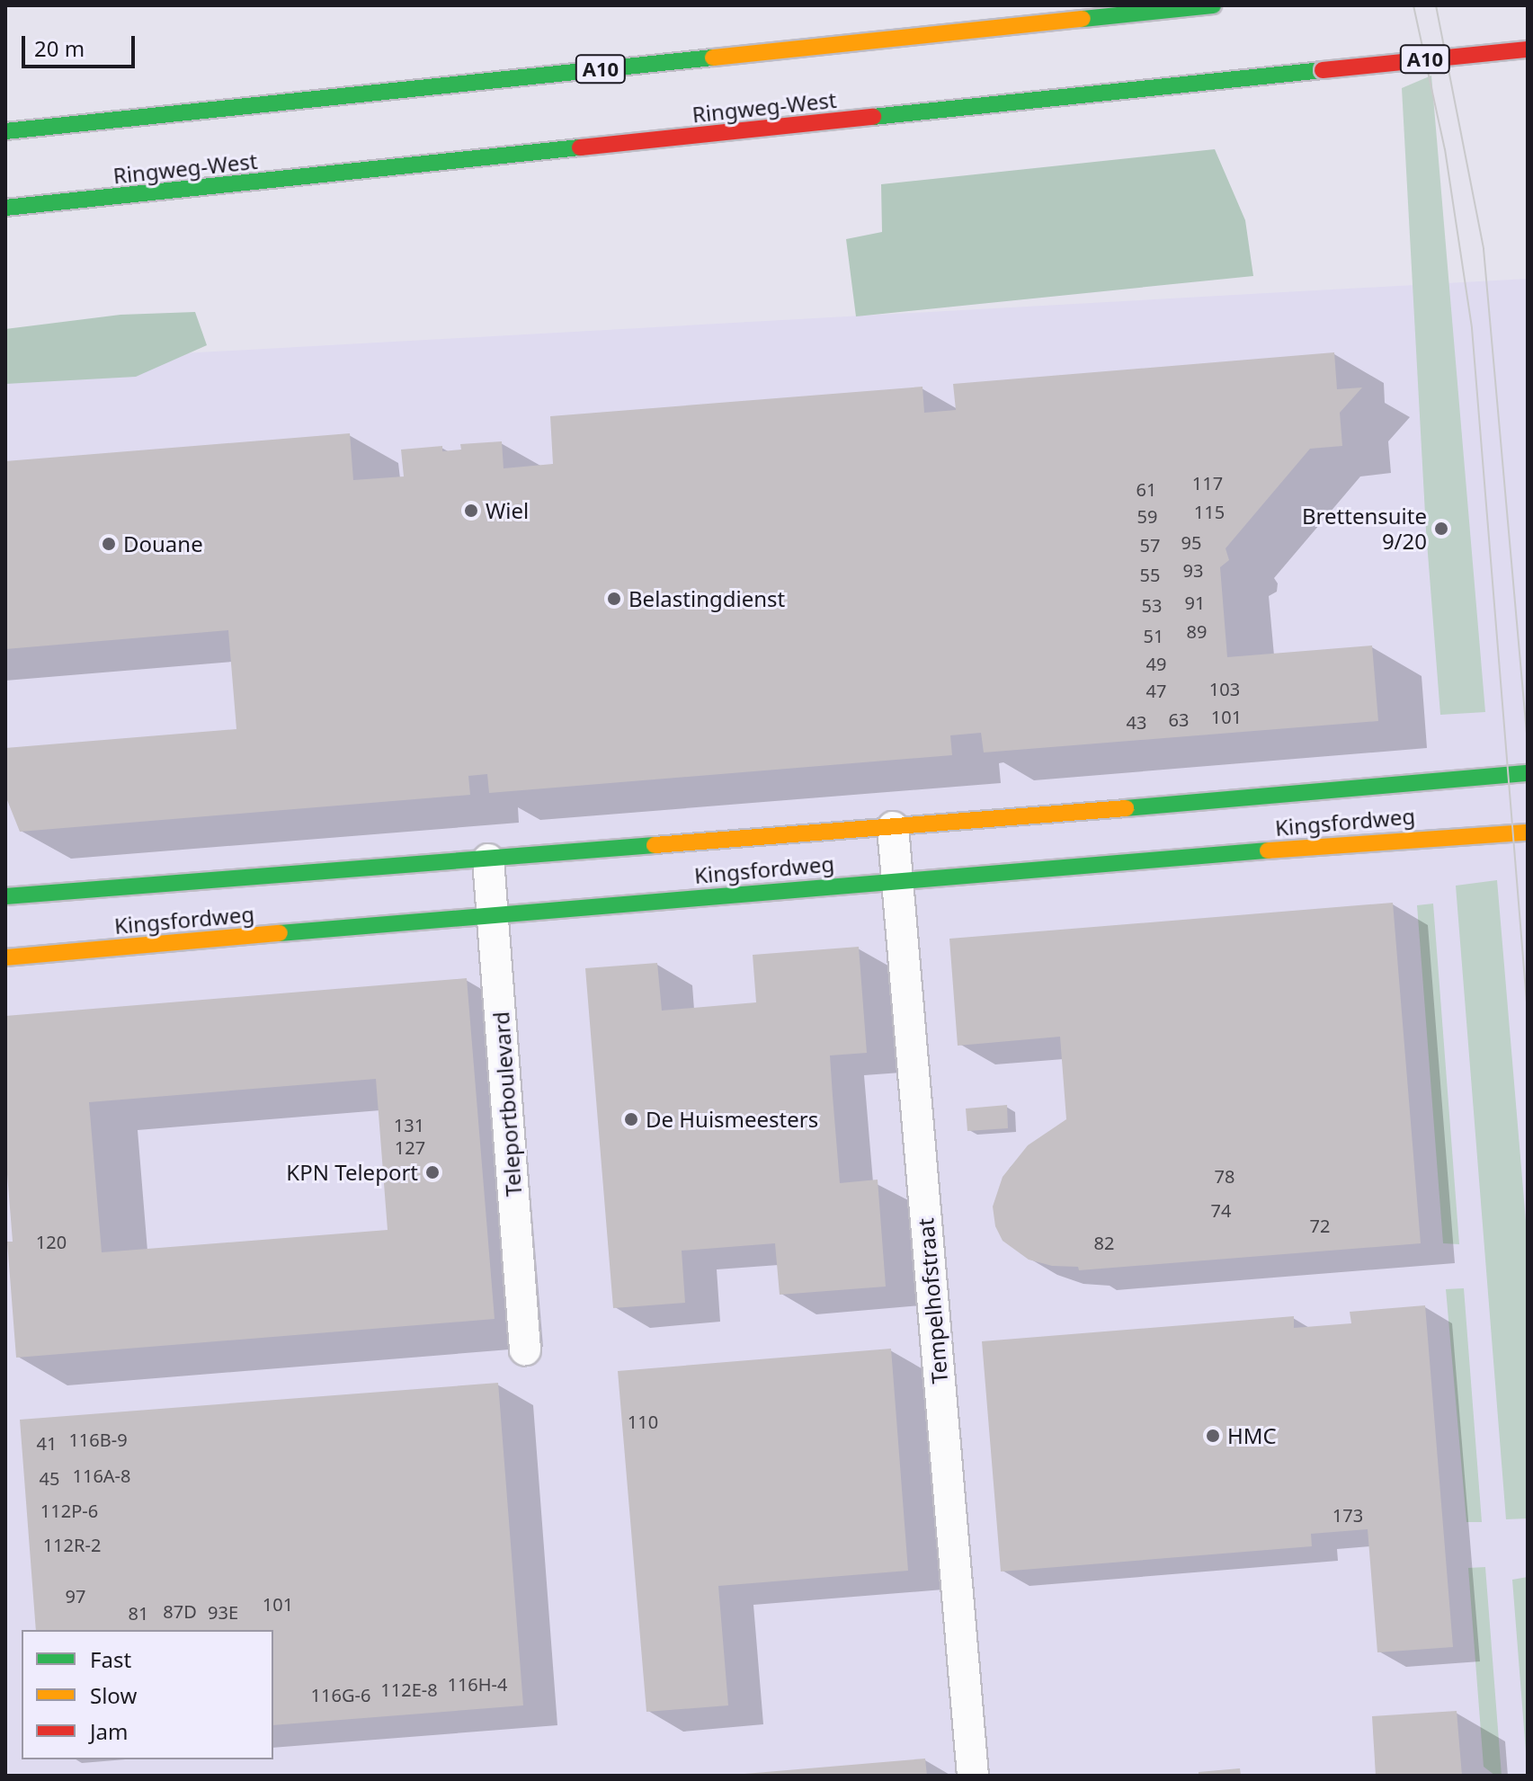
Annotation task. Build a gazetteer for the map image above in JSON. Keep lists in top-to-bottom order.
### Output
{
  "streets": {
    "main road": ["A10", "Ringweg-West", "Kingsfordweg"],
    "street": ["Teleportboulevard", "Tempelhofstraat"]
  },
  "crossings": [
    ["Kingsfordweg", "Teleportboulevard"],
    ["Kingsfordweg", "Tempelhofstraat"]
  ],
  "places": [
    "Wiel",
    "Brettensuite 9/20",
    "Douane",
    "Belastingdienst",
    "De Huismeesters",
    "KPN Teleport",
    "HMC"
  ],
  "house_numbers": [
    "117",
    "61",
    "115",
    "59",
    "95",
    "57",
    "93",
    "55",
    "91",
    "53",
    "89",
    "51",
    "49",
    "103",
    "47",
    "101",
    "63",
    "43",
    "131",
    "127",
    "78",
    "74",
    "72",
    "120",
    "82",
    "110",
    "116B-9",
    "41",
    "116A-8",
    "45",
    "112P-6",
    "173",
    "112R-2",
    "97",
    "101",
    "87D",
    "93E",
    "81",
    "116H-4",
    "112E-8",
    "116G-6"
  ],
  "legend": ["Fast", "Slow", "Jam"],
  "scale_bar": "20 m"
}
